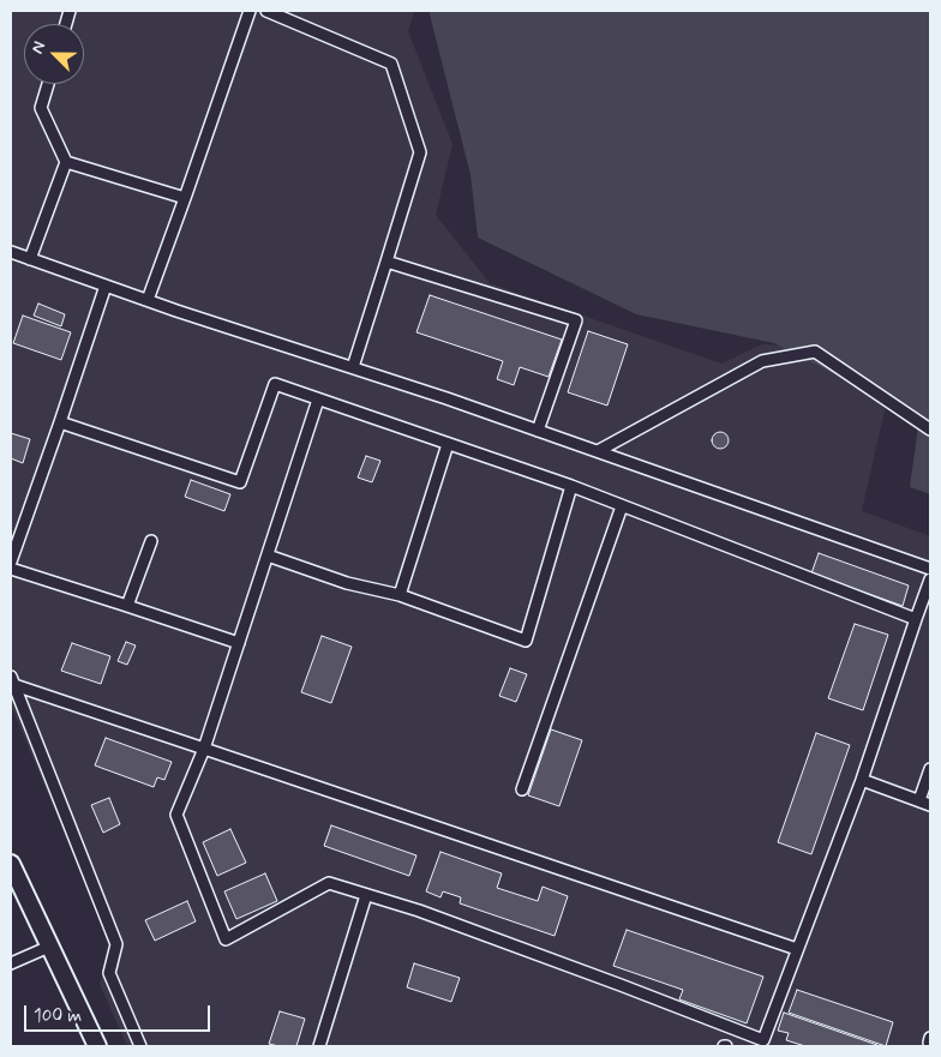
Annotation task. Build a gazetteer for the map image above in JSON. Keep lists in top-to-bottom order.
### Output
{
  "scale_bar": "100 m",
  "north": "top left"
}
